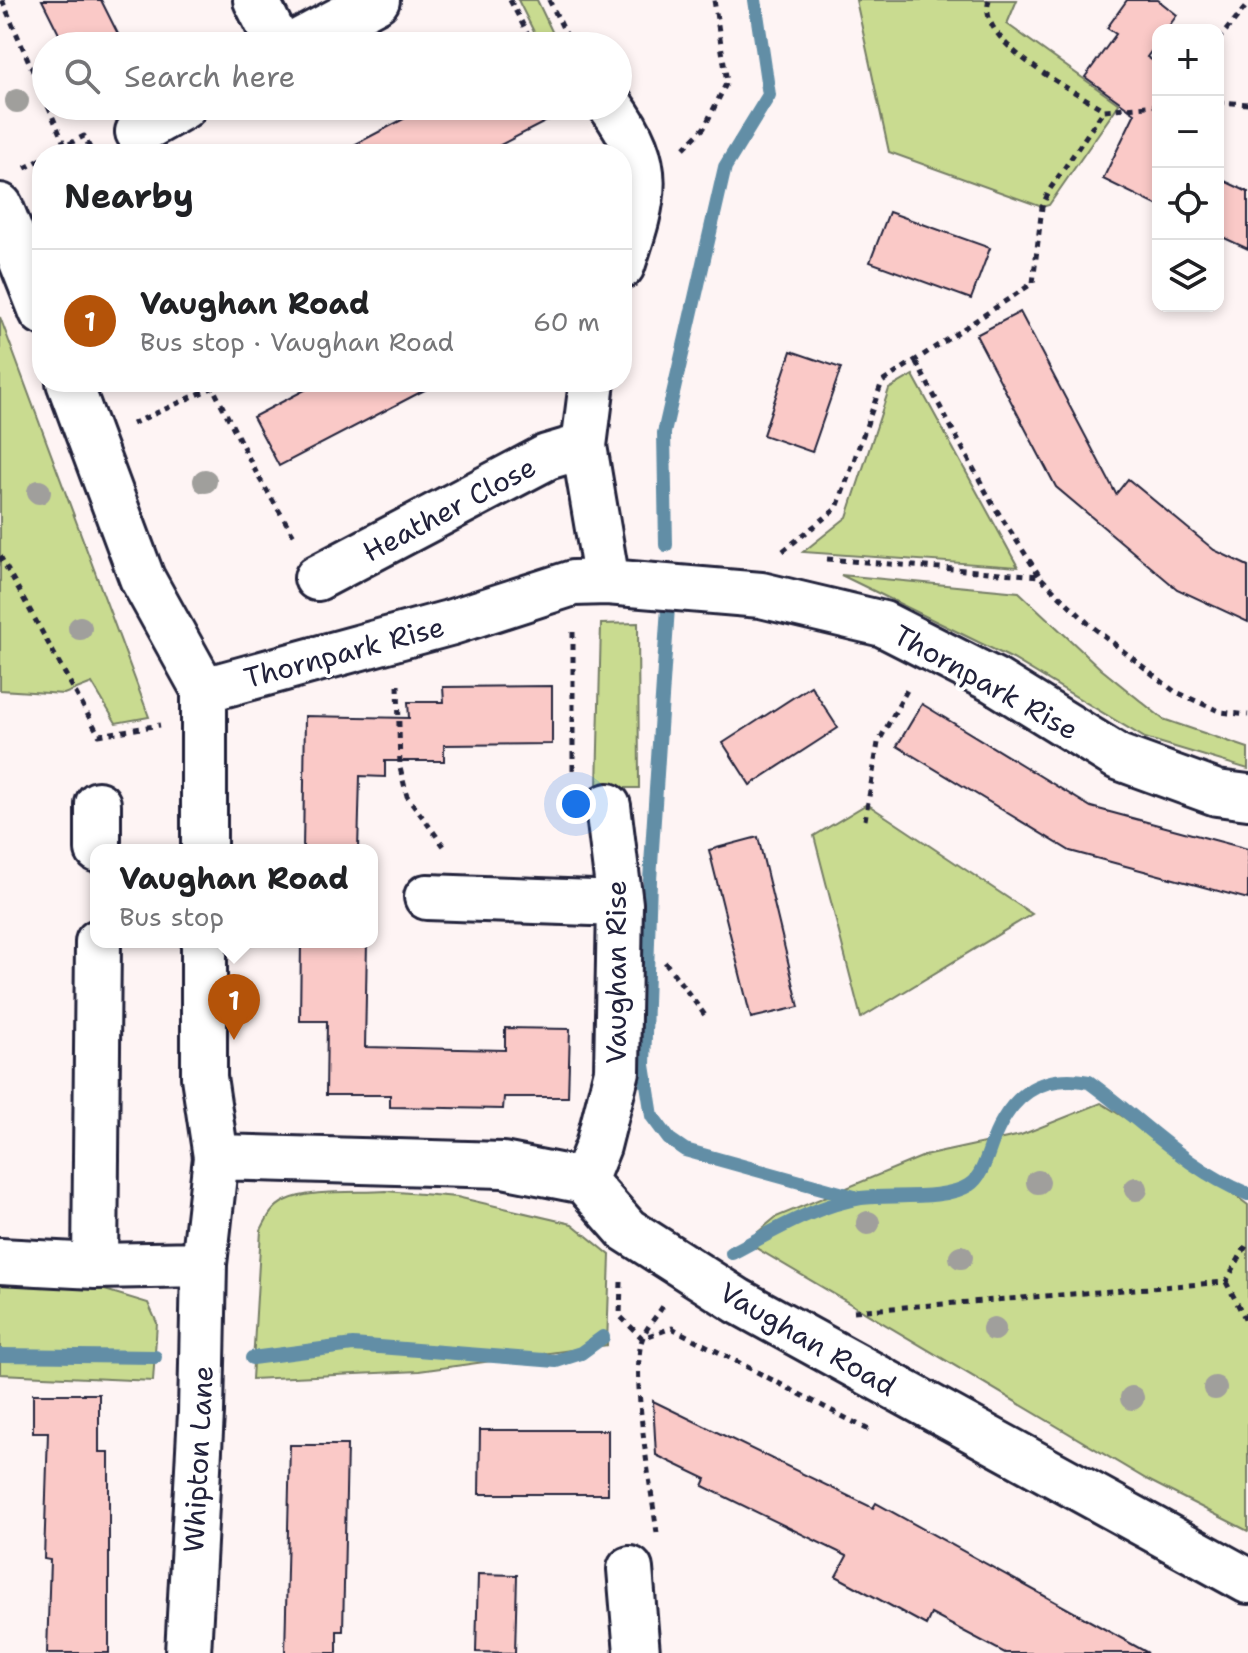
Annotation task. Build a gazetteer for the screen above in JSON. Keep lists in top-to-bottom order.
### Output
{
  "streets": {
    "street": [
      "Heather Close",
      "Thornpark Rise",
      "Vaughan Rise",
      "Vaughan Road",
      "Whipton Lane"
    ]
  },
  "crossings": [
    ["Vaughan Rise", "Vaughan Road"]
  ],
  "page": {
    "map_buttons": ["+", "−"],
    "search": "Search here",
    "heading": "Nearby",
    "list": [
      {
        "mark": "1",
        "name": "Vaughan Road",
        "note": "Bus stop · Vaughan Road",
        "value": "60 m"
      }
    ],
    "popup": ["Vaughan Road", "Bus stop"],
    "pins": "1"
  }
}
